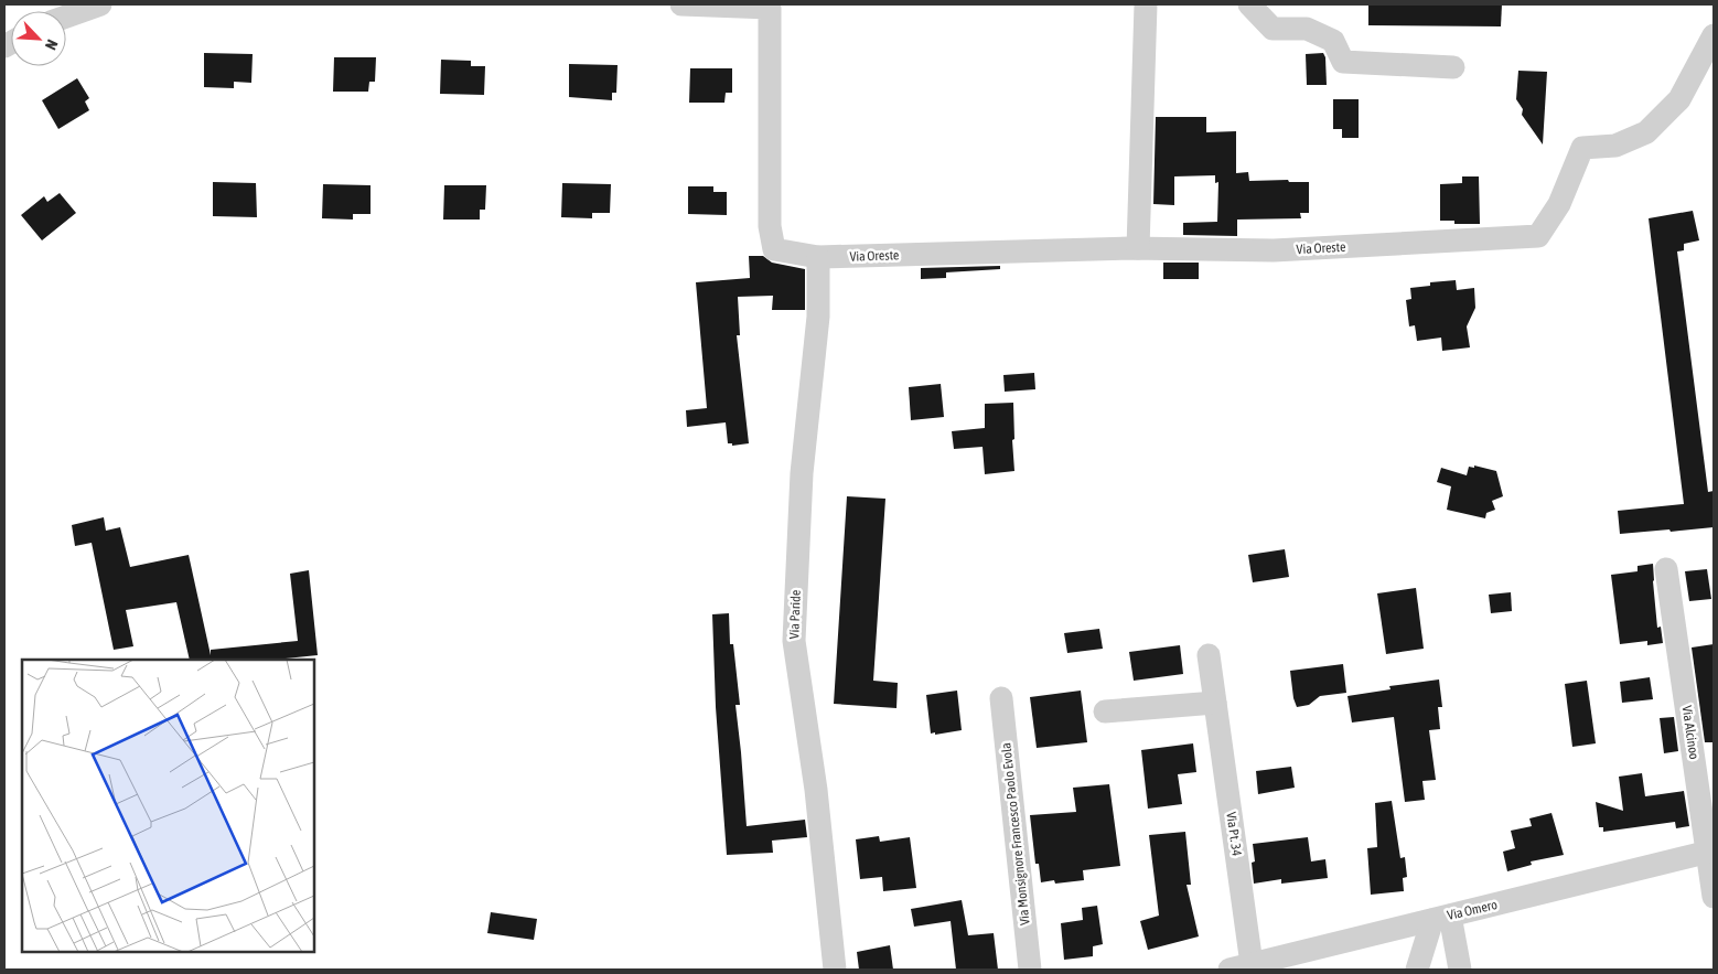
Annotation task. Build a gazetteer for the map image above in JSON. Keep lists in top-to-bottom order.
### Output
{
  "streets": {
    "street": [
      "Via Oreste",
      "Via Paride",
      "Via Alcinoo",
      "Via Monsignore Francesco Paolo Evola",
      "Via Pt. 34",
      "Via Omero"
    ]
  },
  "crossings": [
    ["Via Oreste", "Via Paride"],
    ["Via Alcinoo", "Via Omero"],
    ["Via Pt. 34", "Via Omero"]
  ],
  "north": "bottom right"
}
